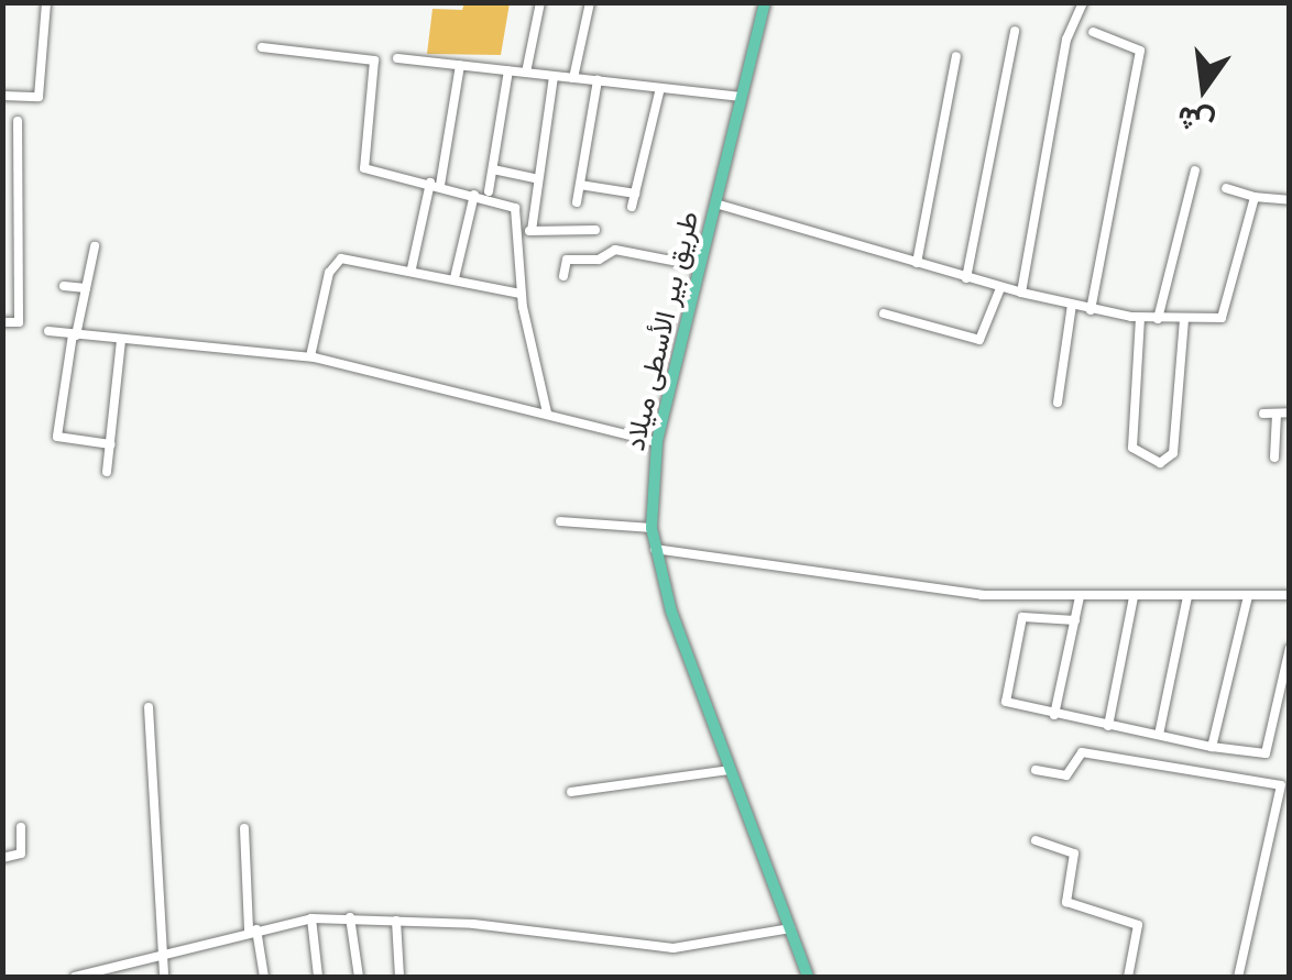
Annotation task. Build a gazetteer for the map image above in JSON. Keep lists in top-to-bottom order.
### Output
{
  "streets": {
    "main road": ["طريق بير الأسطى ميلاد"]
  },
  "north": "bottom"
}
